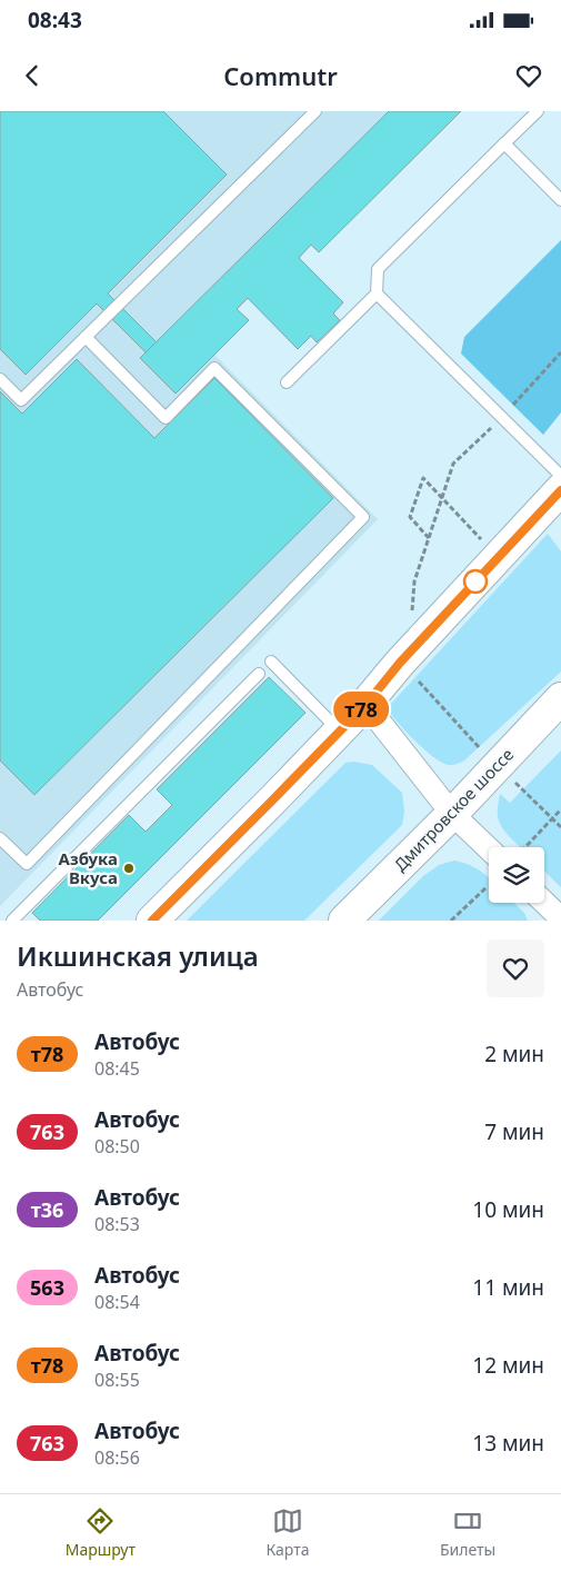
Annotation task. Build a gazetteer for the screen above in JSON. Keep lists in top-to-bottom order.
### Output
{
  "streets": {
    "main road": ["Дмитровское шоссе"]
  },
  "places": ["Азбука Вкуса"],
  "lines": ["bus line т78"],
  "page": {
    "status": "08:43",
    "header": "Commutr",
    "on_map": "т78",
    "heading": ["Икшинская улица", "Автобус"],
    "list": [
      {
        "mark": "т78",
        "name": "Автобус",
        "note": "08:45",
        "value": "2 мин"
      },
      {
        "mark": "763",
        "name": "Автобус",
        "note": "08:50",
        "value": "7 мин"
      },
      {
        "mark": "т36",
        "name": "Автобус",
        "note": "08:53",
        "value": "10 мин"
      },
      {
        "mark": "563",
        "name": "Автобус",
        "note": "08:54",
        "value": "11 мин"
      },
      {
        "mark": "т78",
        "name": "Автобус",
        "note": "08:55",
        "value": "12 мин"
      },
      {
        "mark": "763",
        "name": "Автобус",
        "note": "08:56",
        "value": "13 мин"
      }
    ],
    "tabs": ["Маршрут", "Карта", "Билеты"]
  }
}
